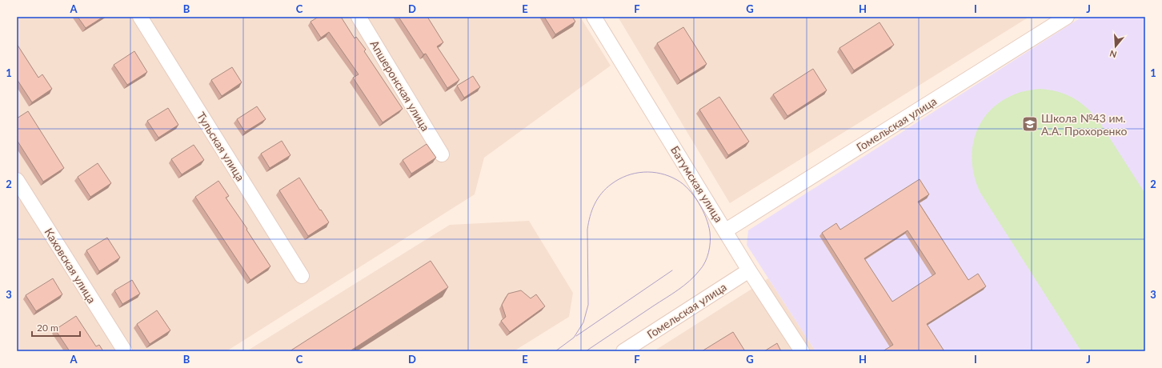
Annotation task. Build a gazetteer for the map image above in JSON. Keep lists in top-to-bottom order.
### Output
{
  "streets": {
    "street": [
      "Апшеронская улица",
      "Гомельская улица",
      "Тульская улица",
      "Батумская улица",
      "Каховская улица"
    ]
  },
  "crossings": [
    ["Гомельская улица", "Батумская улица"]
  ],
  "places": {
    "school or university": ["Школа №43 им. А.А. Прохоренко"]
  },
  "scale_bar": "20 m",
  "north": "bottom",
  "grid": {
    "columns": [
      "A",
      "B",
      "C",
      "D",
      "E",
      "F",
      "G",
      "H",
      "I",
      "J"
    ],
    "rows": ["1", "2", "3"]
  }
}
